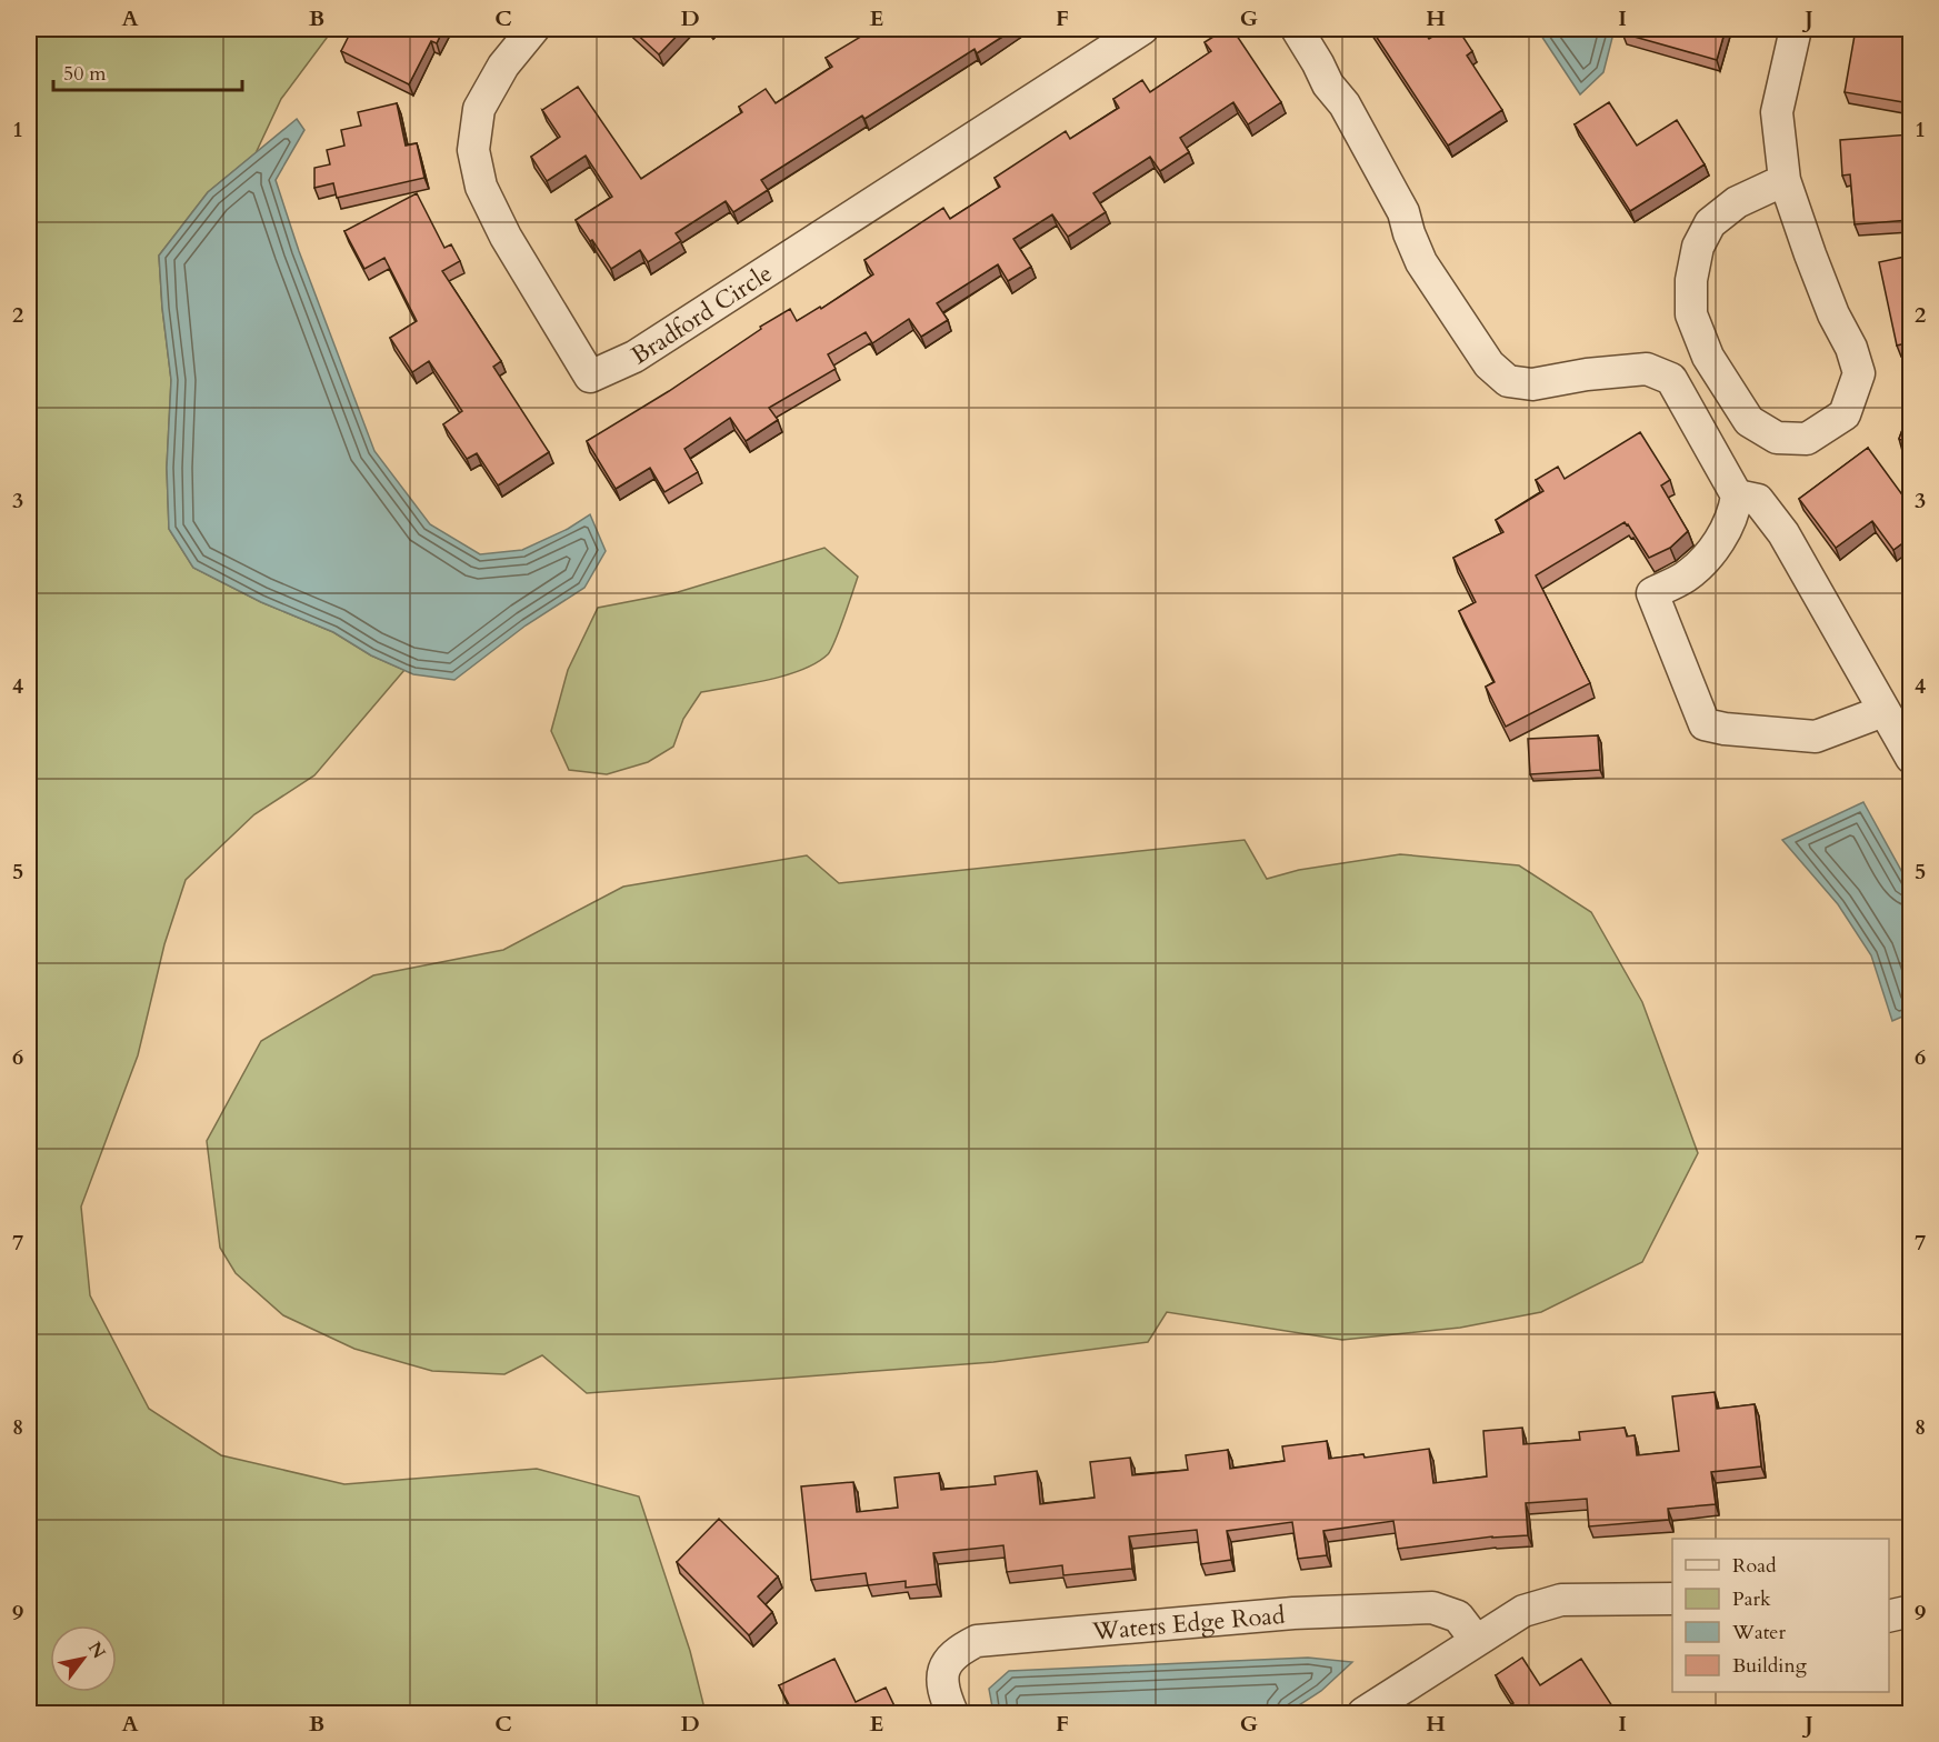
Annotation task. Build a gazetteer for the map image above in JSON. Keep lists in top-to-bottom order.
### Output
{
  "streets": {
    "street": ["Bradford Circle", "Waters Edge Road"]
  },
  "legend": [
    "Road",
    "Park",
    "Water",
    "Building"
  ],
  "scale_bar": "50 m",
  "north": "top right",
  "grid": {
    "columns": [
      "A",
      "B",
      "C",
      "D",
      "E",
      "F",
      "G",
      "H",
      "I",
      "J"
    ],
    "rows": [
      "1",
      "2",
      "3",
      "4",
      "5",
      "6",
      "7",
      "8",
      "9"
    ]
  }
}
